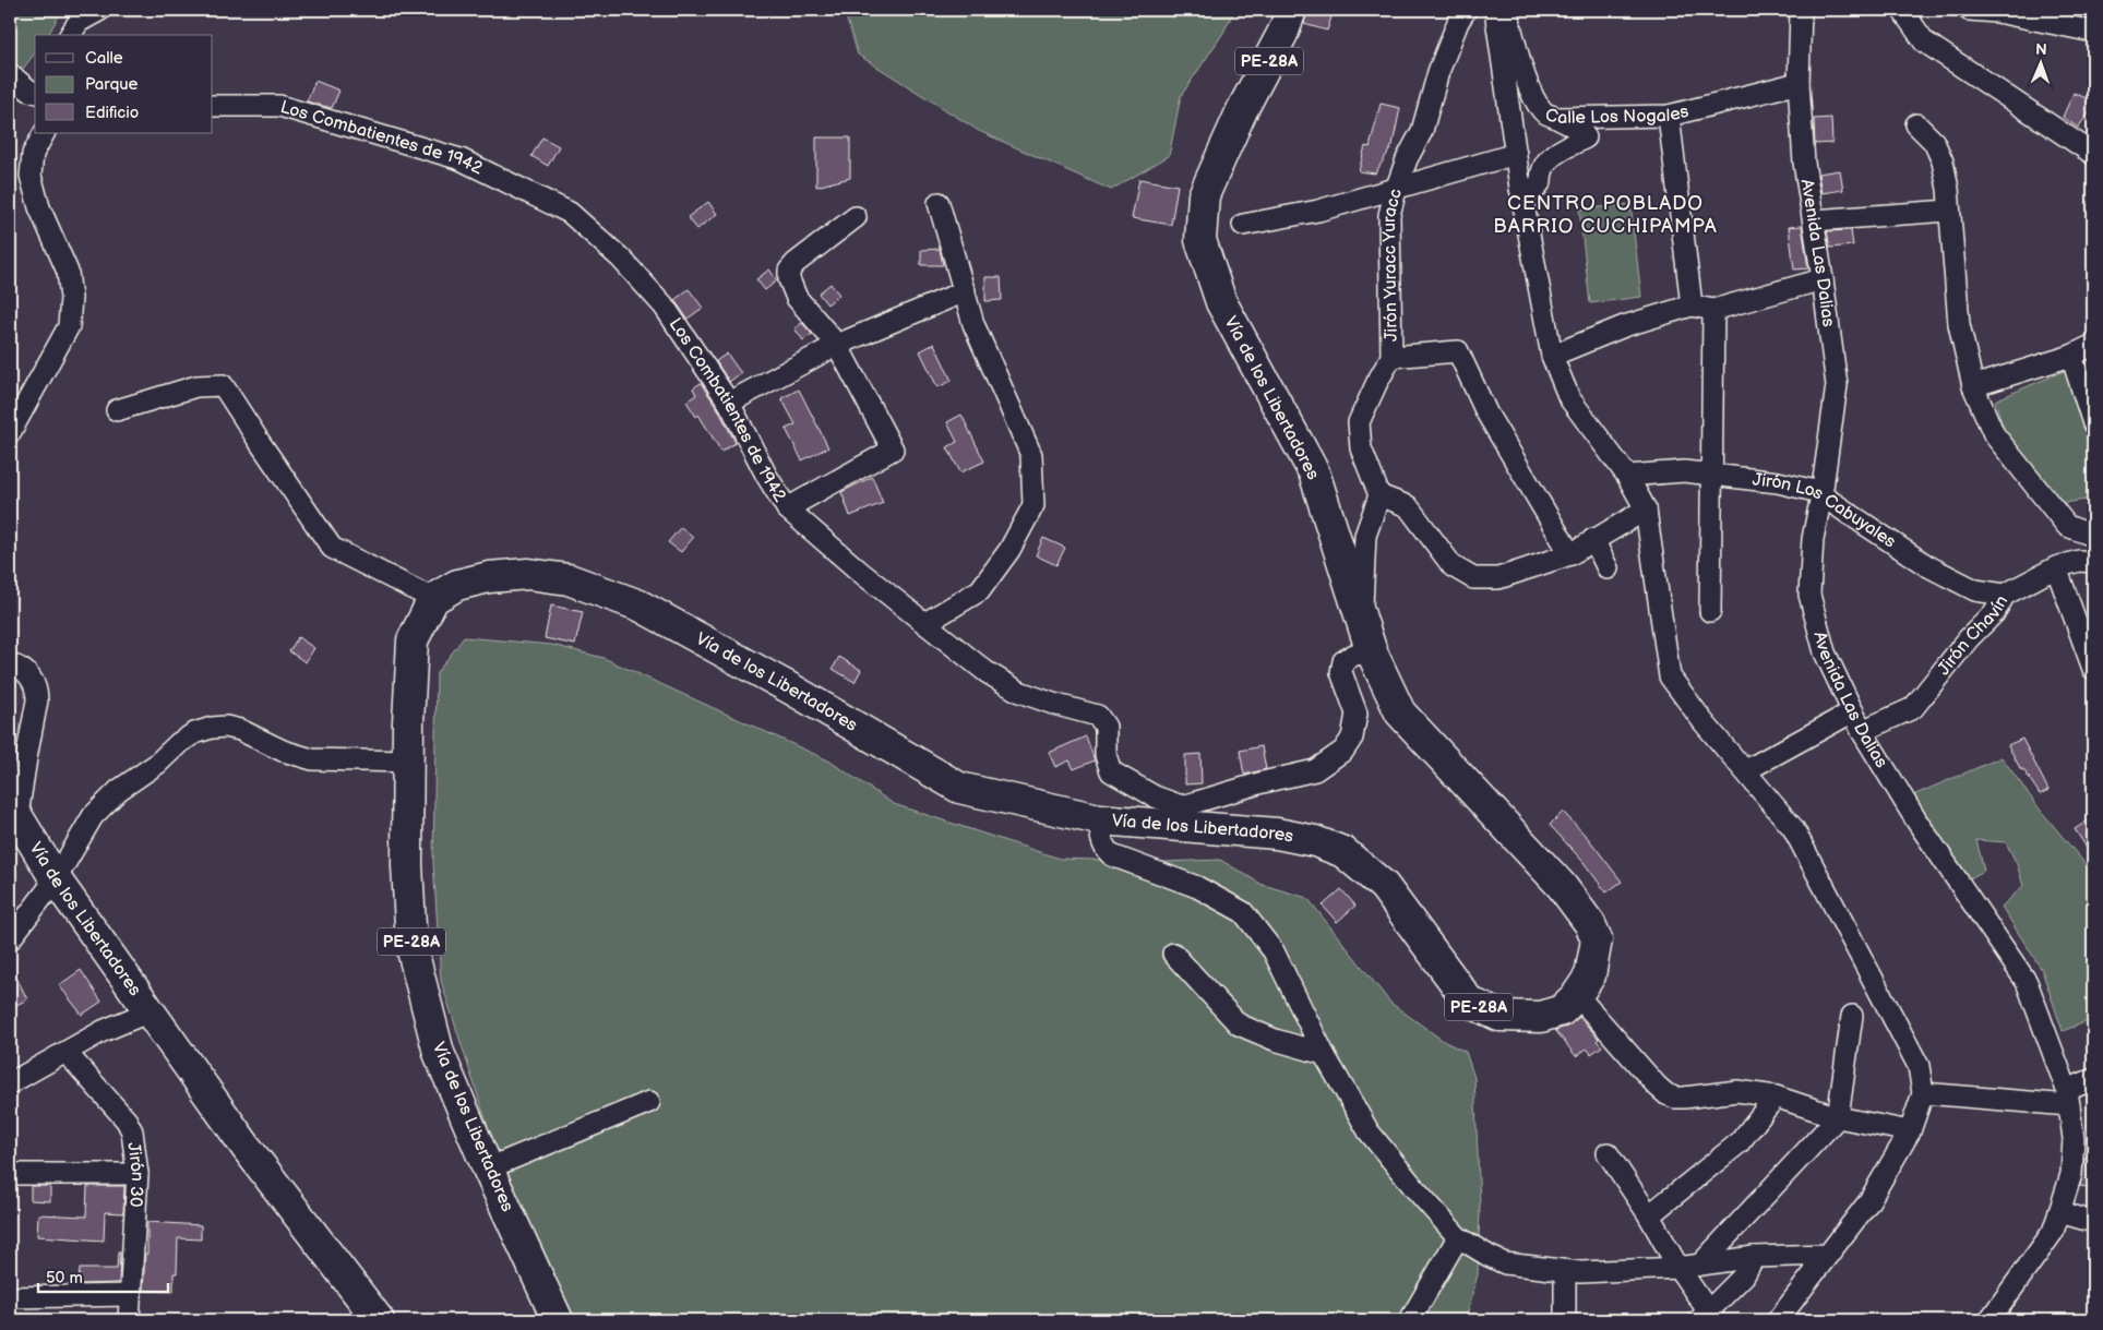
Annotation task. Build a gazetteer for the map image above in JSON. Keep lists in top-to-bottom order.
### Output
{
  "streets": {
    "highway": ["PE-28A", "Vía de los Libertadores"],
    "street": [
      "Calle Los Nogales",
      "Los Combatientes de 1942",
      "Avenida Las Dalias",
      "Jirón Yuracc Yuracc",
      "Jirón Los Cabuyales",
      "Jirón Chavín",
      "Jirón 30"
    ]
  },
  "crossings": [
    ["Calle Los Nogales", "Avenida Las Dalias"],
    ["Avenida Las Dalias", "Jirón Los Cabuyales"],
    ["Avenida Las Dalias", "Jirón Chavín"],
    ["Jirón Los Cabuyales", "Jirón Chavín"]
  ],
  "districts": ["CENTRO POBLADO BARRIO CUCHIPAMPA"],
  "legend": ["Calle", "Parque", "Edificio"],
  "scale_bar": "50 m",
  "north": "top"
}
